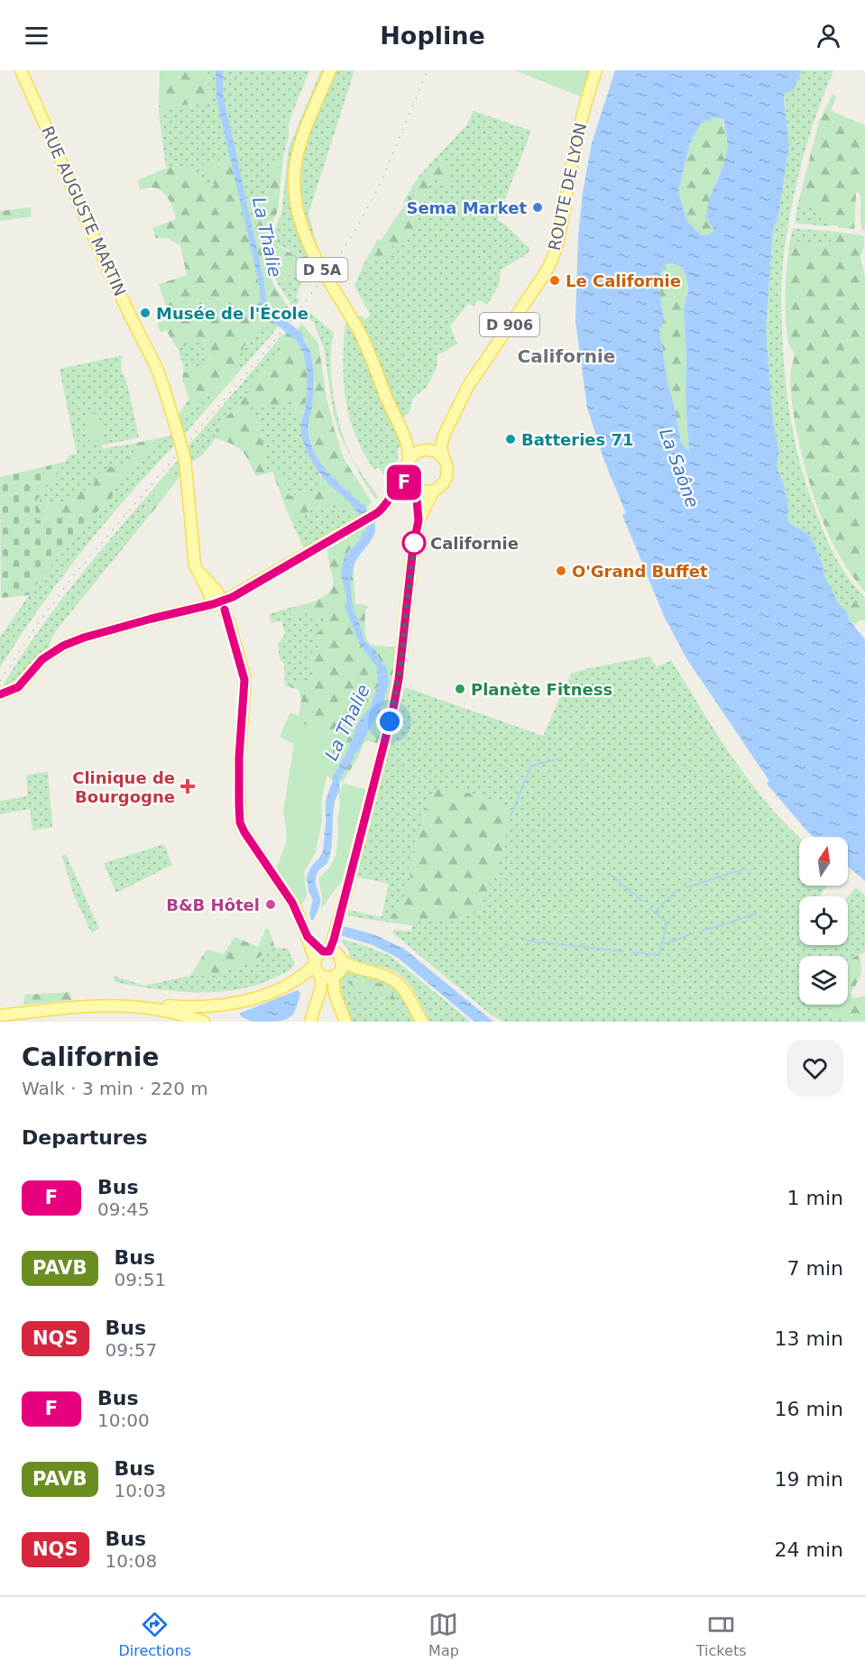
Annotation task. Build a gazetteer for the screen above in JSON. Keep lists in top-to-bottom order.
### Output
{
  "streets": {
    "main road": [
      "ROUTE DE LYON",
      "RUE AUGUSTE MARTIN",
      "D 5A",
      "D 906"
    ]
  },
  "crossings": [
    ["ROUTE DE LYON", "D 5A"]
  ],
  "districts": ["Californie"],
  "water": ["La Thalie", "La Saône"],
  "places": {
    "other": [
      "Sema Market",
      "Le Californie",
      "Musée de l'École",
      "Batteries 71",
      "Californie",
      "O'Grand Buffet",
      "Planète Fitness",
      "B&B Hôtel"
    ],
    "health": ["Clinique de Bourgogne"]
  },
  "lines": ["bus line F"],
  "north": "top",
  "page": {
    "header": "Hopline",
    "on_map": "F",
    "heading": [
      ["Californie", "Walk · 3 min · 220 m"],
      "Departures"
    ],
    "list": [
      {
        "mark": "F",
        "name": "Bus",
        "note": "09:45",
        "value": "1 min"
      },
      {
        "mark": "PAVB",
        "name": "Bus",
        "note": "09:51",
        "value": "7 min"
      },
      {
        "mark": "NQS",
        "name": "Bus",
        "note": "09:57",
        "value": "13 min"
      },
      {
        "mark": "F",
        "name": "Bus",
        "note": "10:00",
        "value": "16 min"
      },
      {
        "mark": "PAVB",
        "name": "Bus",
        "note": "10:03",
        "value": "19 min"
      },
      {
        "mark": "NQS",
        "name": "Bus",
        "note": "10:08",
        "value": "24 min"
      }
    ],
    "tabs": ["Directions", "Map", "Tickets"]
  }
}
